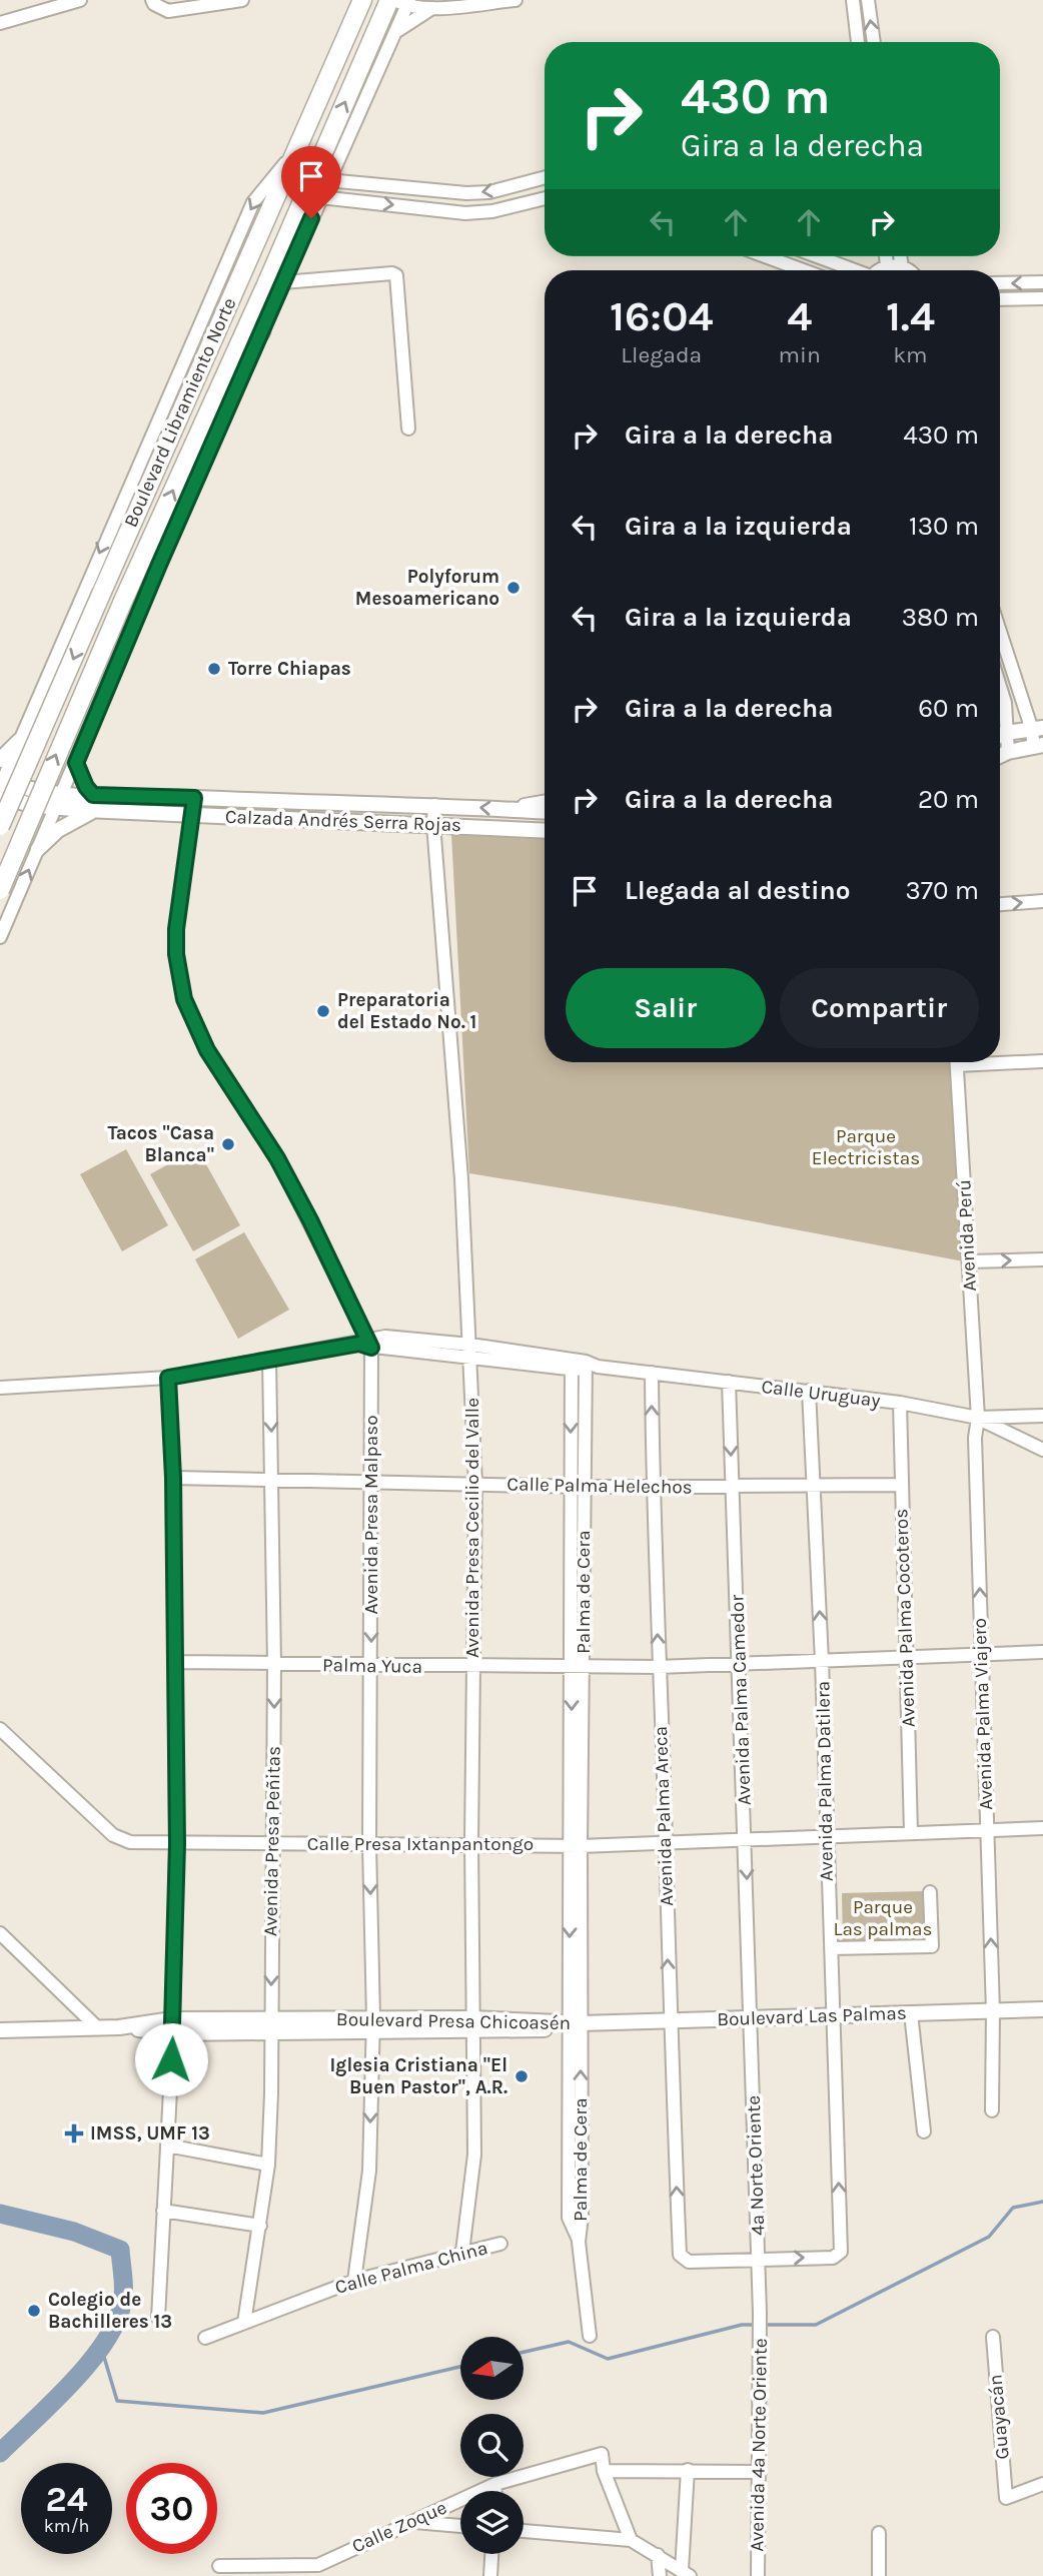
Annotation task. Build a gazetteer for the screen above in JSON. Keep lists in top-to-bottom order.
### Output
{
  "streets": {
    "highway": ["Boulevard Libramiento Norte"],
    "main road": ["Calzada Andrés Serra Rojas", "Boulevard Las Palmas", "Boulevard Presa Chicoasén"],
    "street": [
      "Avenida Perú",
      "Calle Uruguay",
      "Calle Palma Helechos",
      "Avenida Presa Malpaso",
      "Avenida Presa Cecilio del Valle",
      "Palma de Cera",
      "Avenida Palma Cocoteros",
      "Palma Yuca",
      "Avenida Palma Camedor",
      "Avenida Palma Viajero",
      "Avenida Palma Datilera",
      "Avenida Palma Areca",
      "Avenida Presa Peñitas",
      "Calle Presa Ixtanpantongo",
      "4a Norte Oriente",
      "Calle Palma China",
      "Guayacán",
      "Avenida 4a Norte Oriente",
      "Calle Zoque"
    ]
  },
  "crossings": [
    ["Calzada Andrés Serra Rojas", "Avenida Presa Malpaso"],
    ["Calzada Andrés Serra Rojas", "Avenida Presa Cecilio del Valle"],
    ["Avenida Perú", "Calle Uruguay"],
    ["Avenida Perú", "Avenida Palma Viajero"],
    ["Calle Uruguay", "Avenida Presa Malpaso"],
    ["Calle Uruguay", "Avenida Presa Cecilio del Valle"],
    ["Calle Uruguay", "Palma de Cera"],
    ["Calle Uruguay", "Avenida Palma Cocoteros"],
    ["Calle Uruguay", "Avenida Palma Camedor"],
    ["Calle Uruguay", "Avenida Palma Viajero"],
    ["Calle Uruguay", "Avenida Palma Datilera"],
    ["Calle Uruguay", "Avenida Palma Areca"],
    ["Calle Uruguay", "Avenida Presa Peñitas"],
    ["Calle Palma Helechos", "Avenida Presa Malpaso"],
    ["Calle Palma Helechos", "Avenida Presa Cecilio del Valle"],
    ["Calle Palma Helechos", "Palma de Cera"],
    ["Calle Palma Helechos", "Avenida Palma Cocoteros"],
    ["Calle Palma Helechos", "Avenida Palma Camedor"],
    ["Calle Palma Helechos", "Avenida Palma Datilera"],
    ["Calle Palma Helechos", "Avenida Palma Areca"],
    ["Calle Palma Helechos", "Avenida Presa Peñitas"],
    ["Avenida Presa Malpaso", "Palma Yuca"],
    ["Avenida Presa Malpaso", "Calle Presa Ixtanpantongo"],
    ["Avenida Presa Malpaso", "Boulevard Presa Chicoasén"],
    ["Avenida Presa Malpaso", "Calle Palma China"],
    ["Avenida Presa Cecilio del Valle", "Palma Yuca"],
    ["Avenida Presa Cecilio del Valle", "Calle Presa Ixtanpantongo"],
    ["Avenida Presa Cecilio del Valle", "Boulevard Presa Chicoasén"],
    ["Avenida Presa Cecilio del Valle", "Calle Palma China"],
    ["Palma de Cera", "Palma Yuca"],
    ["Palma de Cera", "Calle Presa Ixtanpantongo"],
    ["Palma de Cera", "Boulevard Las Palmas"],
    ["Palma de Cera", "Boulevard Presa Chicoasén"],
    ["Avenida Palma Cocoteros", "Palma Yuca"],
    ["Avenida Palma Cocoteros", "Calle Presa Ixtanpantongo"],
    ["Palma Yuca", "Avenida Palma Camedor"],
    ["Palma Yuca", "Avenida Palma Viajero"],
    ["Palma Yuca", "Avenida Palma Datilera"],
    ["Palma Yuca", "Avenida Palma Areca"],
    ["Palma Yuca", "Avenida Presa Peñitas"],
    ["Avenida Palma Camedor", "Calle Presa Ixtanpantongo"],
    ["Avenida Palma Camedor", "Boulevard Las Palmas"],
    ["Avenida Palma Camedor", "4a Norte Oriente"],
    ["Avenida Palma Viajero", "Calle Presa Ixtanpantongo"],
    ["Avenida Palma Viajero", "Boulevard Las Palmas"],
    ["Avenida Palma Datilera", "Avenida Palma Areca"],
    ["Avenida Palma Datilera", "Calle Presa Ixtanpantongo"],
    ["Avenida Palma Datilera", "Boulevard Las Palmas"],
    ["Avenida Palma Datilera", "4a Norte Oriente"],
    ["Avenida Palma Areca", "Calle Presa Ixtanpantongo"],
    ["Avenida Palma Areca", "Boulevard Las Palmas"],
    ["Avenida Palma Areca", "4a Norte Oriente"],
    ["Avenida Presa Peñitas", "Calle Presa Ixtanpantongo"],
    ["Avenida Presa Peñitas", "Boulevard Presa Chicoasén"],
    ["Avenida Presa Peñitas", "Calle Palma China"],
    ["Boulevard Las Palmas", "Boulevard Presa Chicoasén"],
    ["Boulevard Las Palmas", "4a Norte Oriente"],
    ["4a Norte Oriente", "Avenida 4a Norte Oriente"]
  ],
  "one_way": [
    "Avenida Presa Malpaso",
    "Avenida Palma Camedor",
    "Avenida Palma Viajero",
    "Avenida Palma Datilera",
    "Avenida Palma Areca"
  ],
  "parks": ["Parque Electricistas", "Parque Las palmas"],
  "places": {
    "other": [
      "Polyforum Mesoamericano",
      "Torre Chiapas",
      "Preparatoria del Estado No. 1",
      "Tacos \"Casa Blanca\"",
      "Iglesia Cristiana \"El Buen Pastor\", A.R.",
      "Colegio de Bachilleres 13"
    ],
    "health": ["IMSS, UMF 13"]
  },
  "north": "left",
  "page": {
    "turn": ["430 m", "Gira a la derecha"],
    "eta": [
      "16:04",
      "Llegada",
      "4",
      "min",
      "1.4",
      "km"
    ],
    "list": [
      {
        "name": "Gira a la derecha",
        "value": "430 m"
      },
      {
        "name": "Gira a la izquierda",
        "value": "130 m"
      },
      {
        "name": "Gira a la izquierda",
        "value": "380 m"
      },
      {
        "name": "Gira a la derecha",
        "value": "60 m"
      },
      {
        "name": "Gira a la derecha",
        "value": "20 m"
      },
      {
        "name": "Llegada al destino",
        "value": "370 m"
      }
    ],
    "buttons": ["Salir", "Compartir"],
    "speed": "24 km/h",
    "limit": "30"
  }
}
